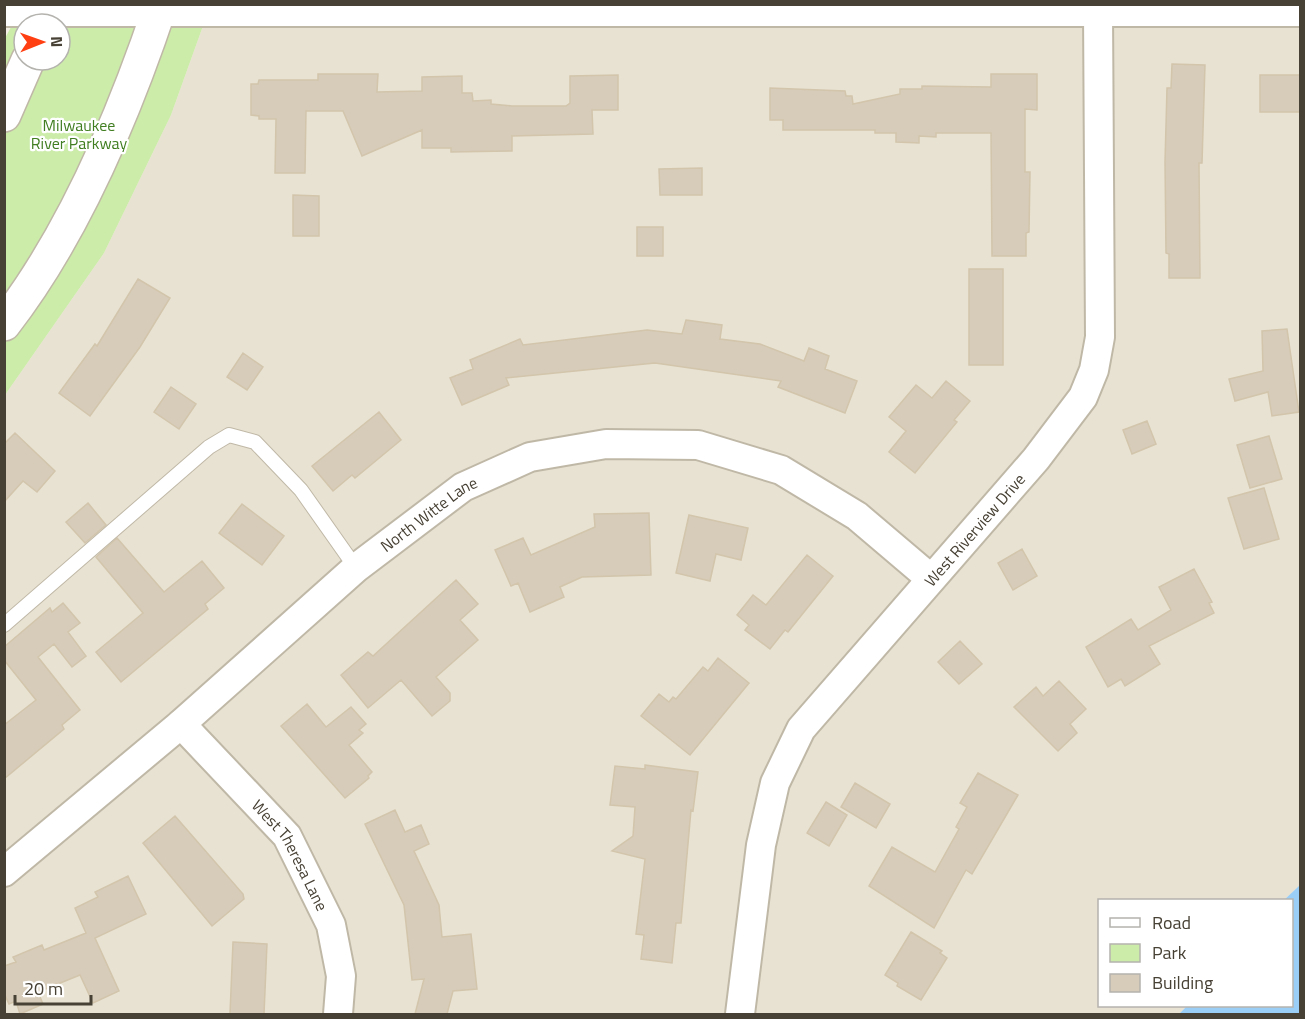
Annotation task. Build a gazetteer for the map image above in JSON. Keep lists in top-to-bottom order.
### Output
{
  "streets": {
    "street": ["North Witte Lane", "West Riverview Drive", "West Theresa Lane"]
  },
  "crossings": [
    ["North Witte Lane", "West Riverview Drive"],
    ["North Witte Lane", "West Theresa Lane"]
  ],
  "parks": ["Milwaukee River Parkway"],
  "legend": ["Road", "Park", "Building"],
  "scale_bar": "20 m",
  "north": "right"
}
